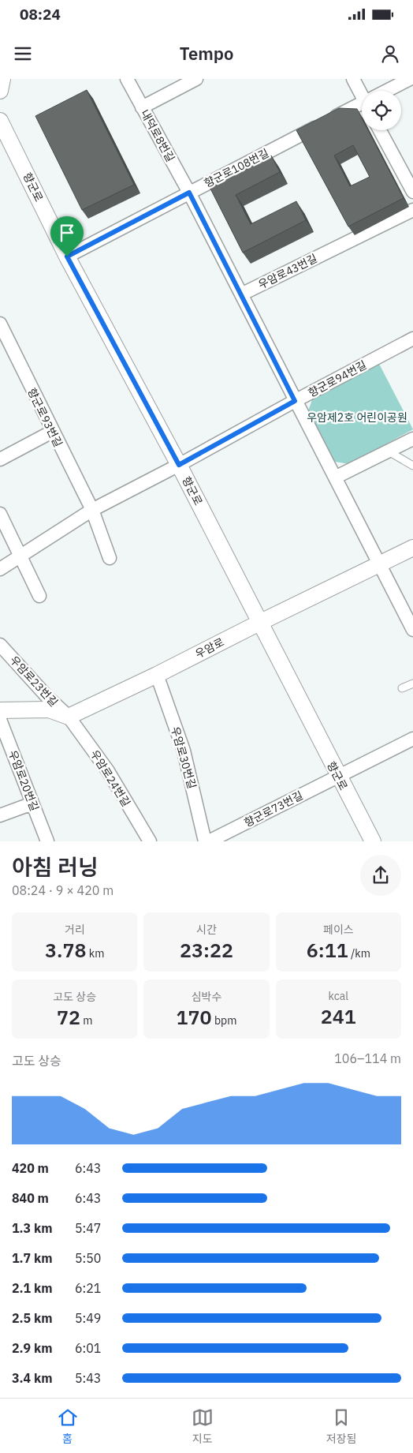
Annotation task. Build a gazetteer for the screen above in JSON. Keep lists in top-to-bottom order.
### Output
{
  "streets": {
    "street": [
      "내덕로8번길",
      "향군로108번길",
      "향군로",
      "우암로43번길",
      "향군로94번길",
      "향군로93번길",
      "우암로",
      "우암로23번길",
      "우암로30번길",
      "우암로24번길",
      "우암로20번길",
      "향군로73번길"
    ]
  },
  "crossings": [
    ["내덕로8번길", "향군로108번길"],
    ["향군로108번길", "향군로"],
    ["향군로", "향군로94번길"],
    ["향군로", "우암로"],
    ["향군로", "향군로73번길"],
    ["우암로", "우암로23번길"],
    ["우암로", "우암로30번길"],
    ["우암로", "우암로24번길"],
    ["우암로23번길", "우암로24번길"]
  ],
  "parks": ["우암제2호 어린이공원"],
  "page": {
    "status": "08:24",
    "header": "Tempo",
    "heading": ["아침 러닝", "08:24 · 9 × 420 m"],
    "stats": [
      ["거리", "3.78 km"],
      ["시간", "23:22"],
      ["페이스", "6:11 /km"],
      ["고도 상승", "72 m"],
      ["심박수", "170 bpm"],
      ["kcal", "241"]
    ],
    "chart": ["고도 상승", "106–114 m"],
    "list": [
      {
        "name": "420 m",
        "note": "6:43"
      },
      {
        "name": "840 m",
        "note": "6:43"
      },
      {
        "name": "1.3 km",
        "note": "5:47"
      },
      {
        "name": "1.7 km",
        "note": "5:50"
      },
      {
        "name": "2.1 km",
        "note": "6:21"
      },
      {
        "name": "2.5 km",
        "note": "5:49"
      },
      {
        "name": "2.9 km",
        "note": "6:01"
      },
      {
        "name": "3.4 km",
        "note": "5:43"
      }
    ],
    "tabs": ["홈", "지도", "저장됨"]
  }
}
